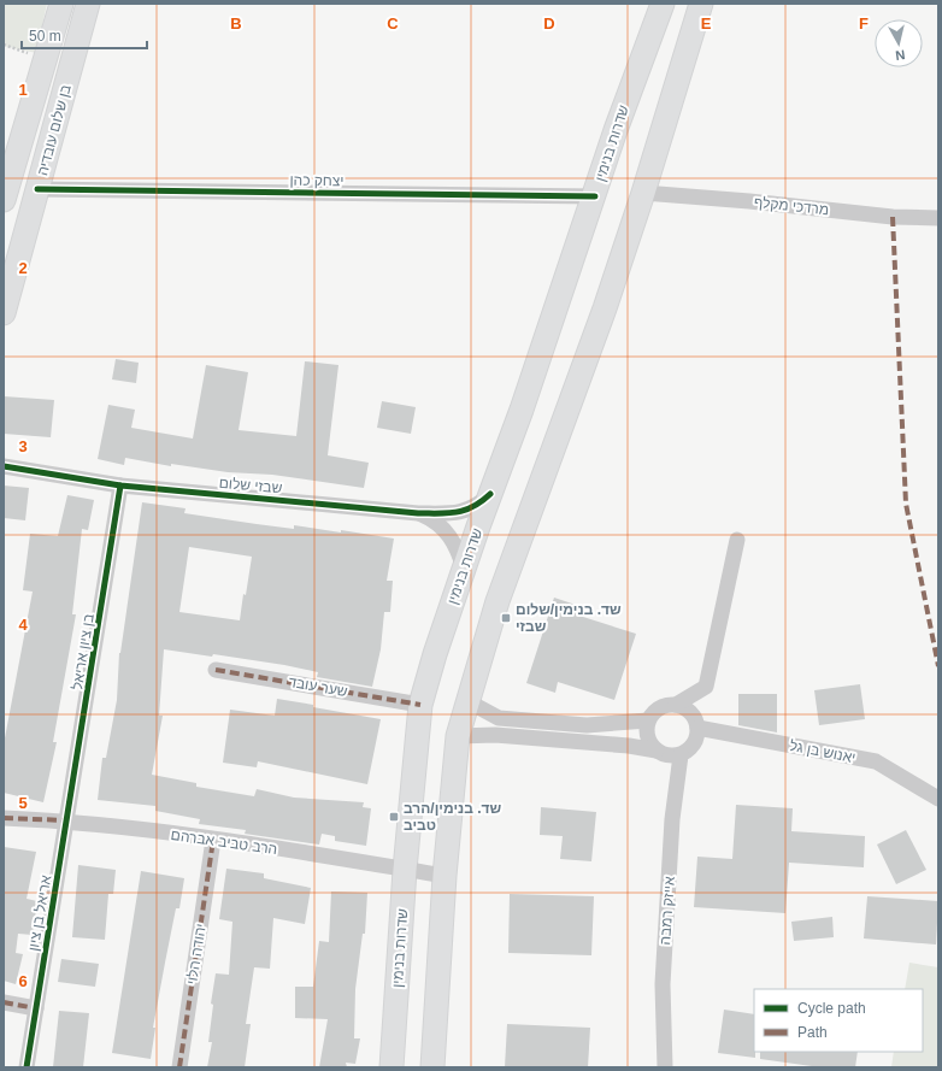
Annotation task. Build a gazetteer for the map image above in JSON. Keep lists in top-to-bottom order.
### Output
{
  "streets": {
    "main road": ["בן שלום עובדיה", "שדרות בנימין"],
    "street": [
      "יצחק כהן",
      "מרדכי מקלף",
      "שבזי שלום",
      "בן ציון אריאל",
      "שער עובד",
      "יאנוש בן גל",
      "הרב טביב אברהם",
      "אייזק רמבה",
      "אריאל בן ציון",
      "יהודה הלוי"
    ]
  },
  "crossings": [
    ["בן שלום עובדיה", "יצחק כהן"],
    ["שדרות בנימין", "יצחק כהן"],
    ["שדרות בנימין", "שבזי שלום"],
    ["שדרות בנימין", "שער עובד"],
    ["שדרות בנימין", "הרב טביב אברהם"],
    ["שבזי שלום", "בן ציון אריאל"],
    ["בן ציון אריאל", "הרב טביב אברהם"],
    ["בן ציון אריאל", "אריאל בן ציון"],
    ["יאנוש בן גל", "אייזק רמבה"],
    ["הרב טביב אברהם", "אריאל בן ציון"],
    ["הרב טביב אברהם", "יהודה הלוי"]
  ],
  "places": {
    "transit": ["שד. בנימין/שלום שבזי", "שד. בנימין/הרב טביב"]
  },
  "legend": ["Cycle path", "Path"],
  "scale_bar": "50 m",
  "north": "bottom",
  "grid": {
    "columns": [
      "B",
      "C",
      "D",
      "E",
      "F"
    ],
    "rows": [
      "1",
      "2",
      "3",
      "4",
      "5",
      "6"
    ]
  }
}
